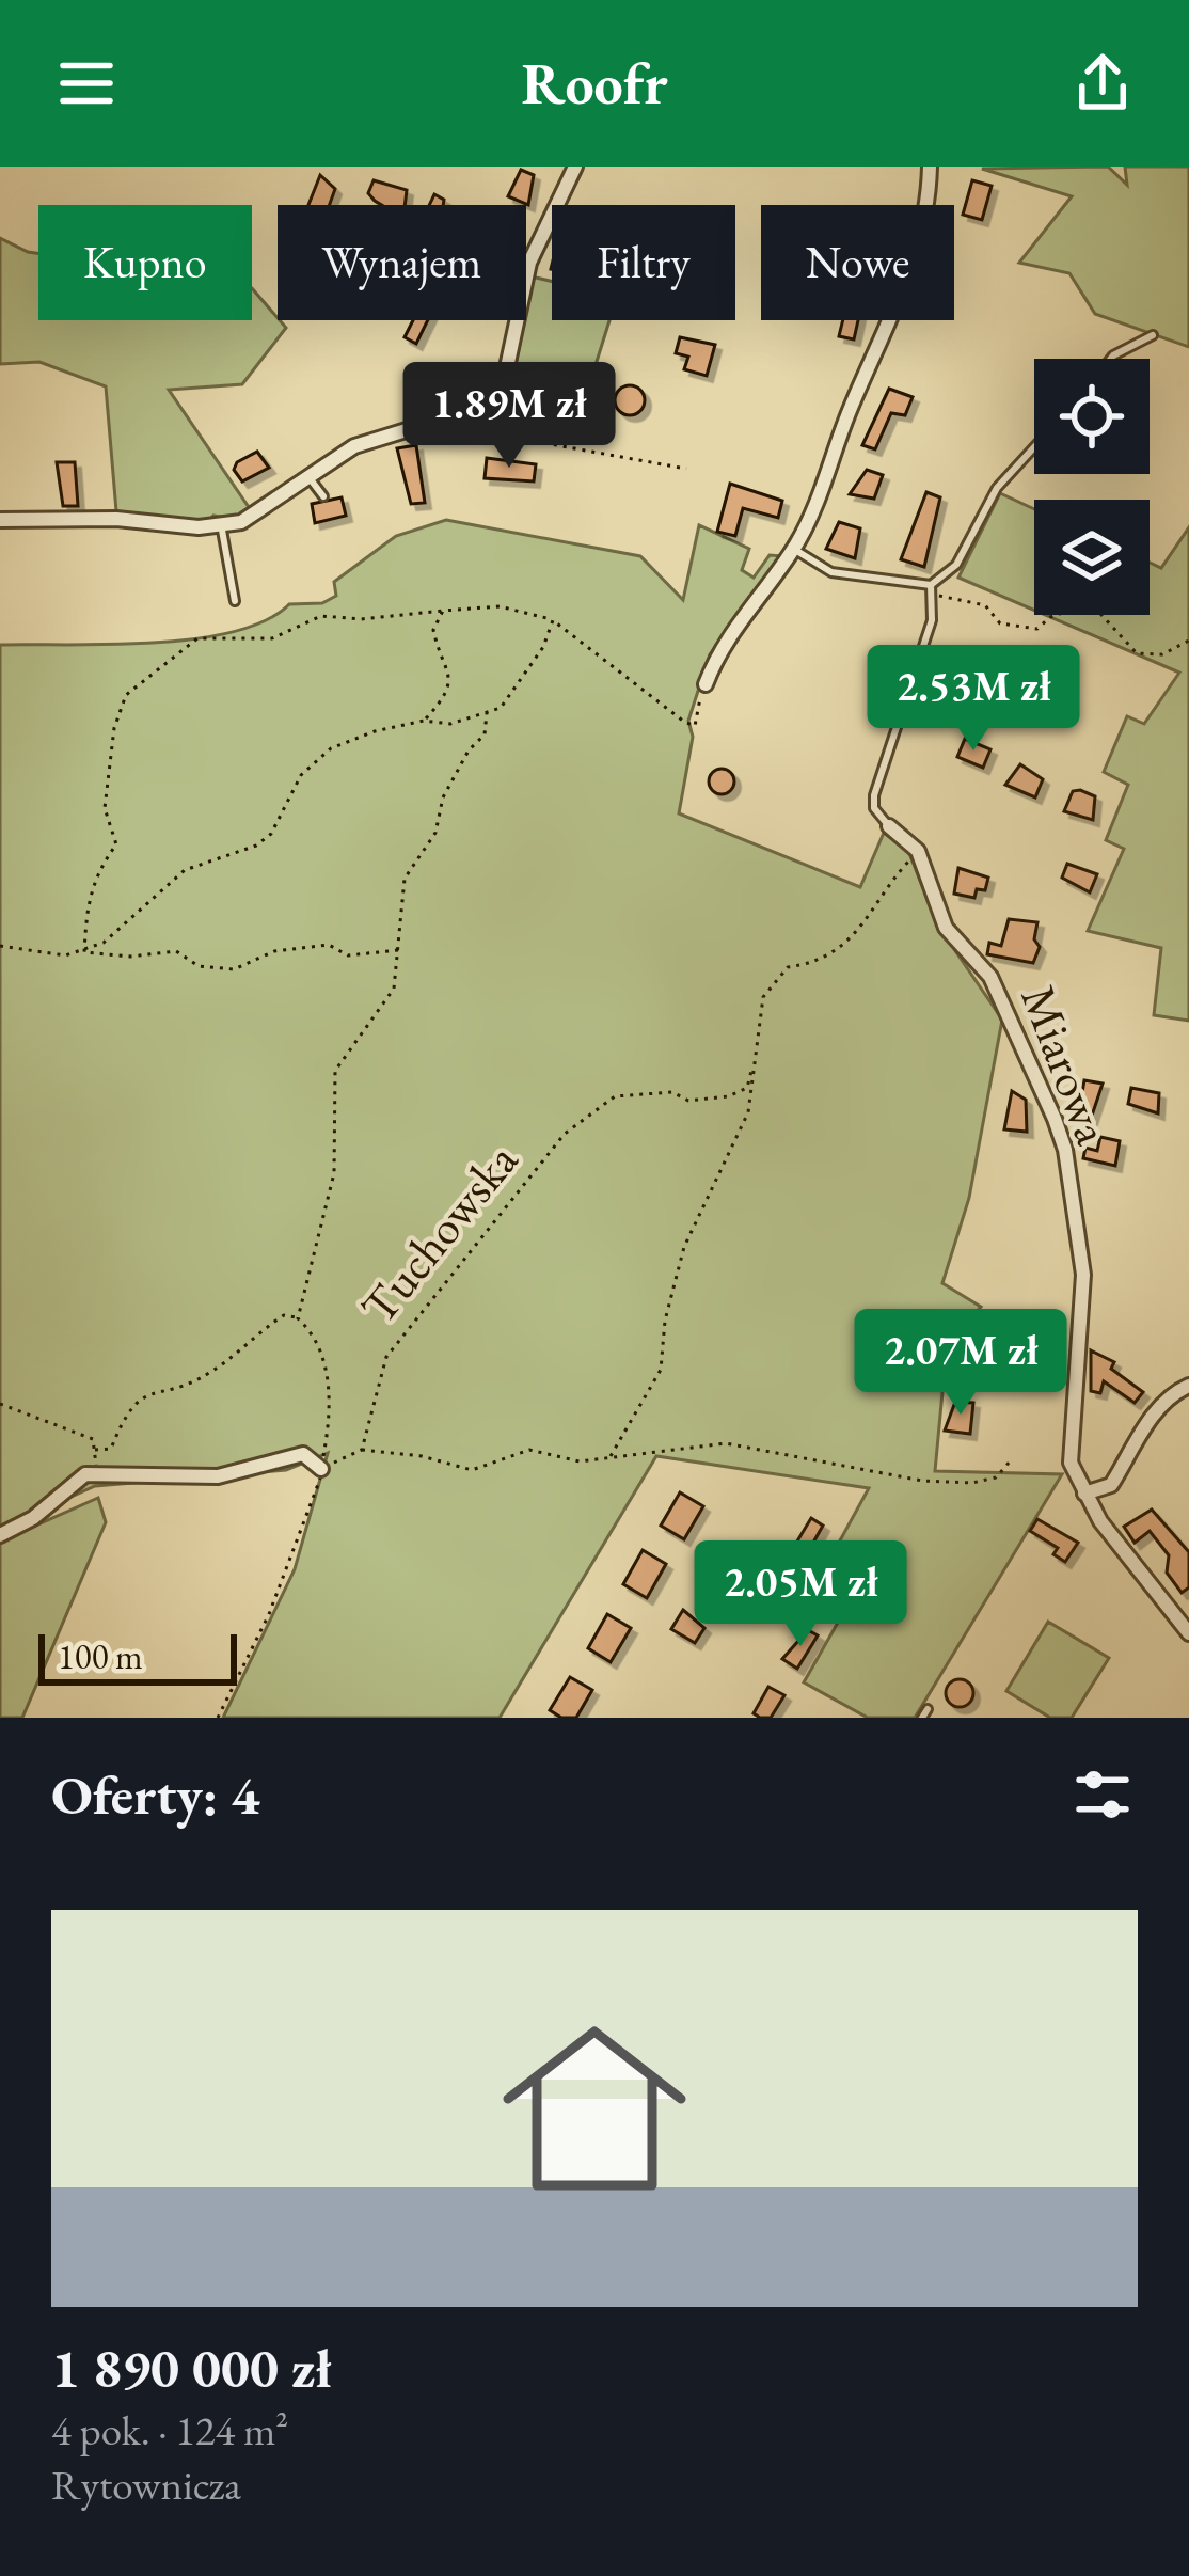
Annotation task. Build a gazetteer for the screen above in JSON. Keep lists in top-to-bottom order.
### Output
{
  "streets": {
    "street": ["Miarowa"],
    "path": ["Tuchowska"]
  },
  "scale_bar": "100 m",
  "page": {
    "header": "Roofr",
    "chip": [
      "Kupno",
      "Wynajem",
      "Filtry",
      "Nowe"
    ],
    "price": [
      "1.89M zł",
      "2.53M zł",
      "2.07M zł",
      "2.05M zł"
    ],
    "scale": "100 m",
    "heading": "Oferty: 4",
    "list": [
      {
        "name": "1 890 000 zł",
        "note": "4 pok. · 124 m² · Rytownicza"
      }
    ]
  }
}
